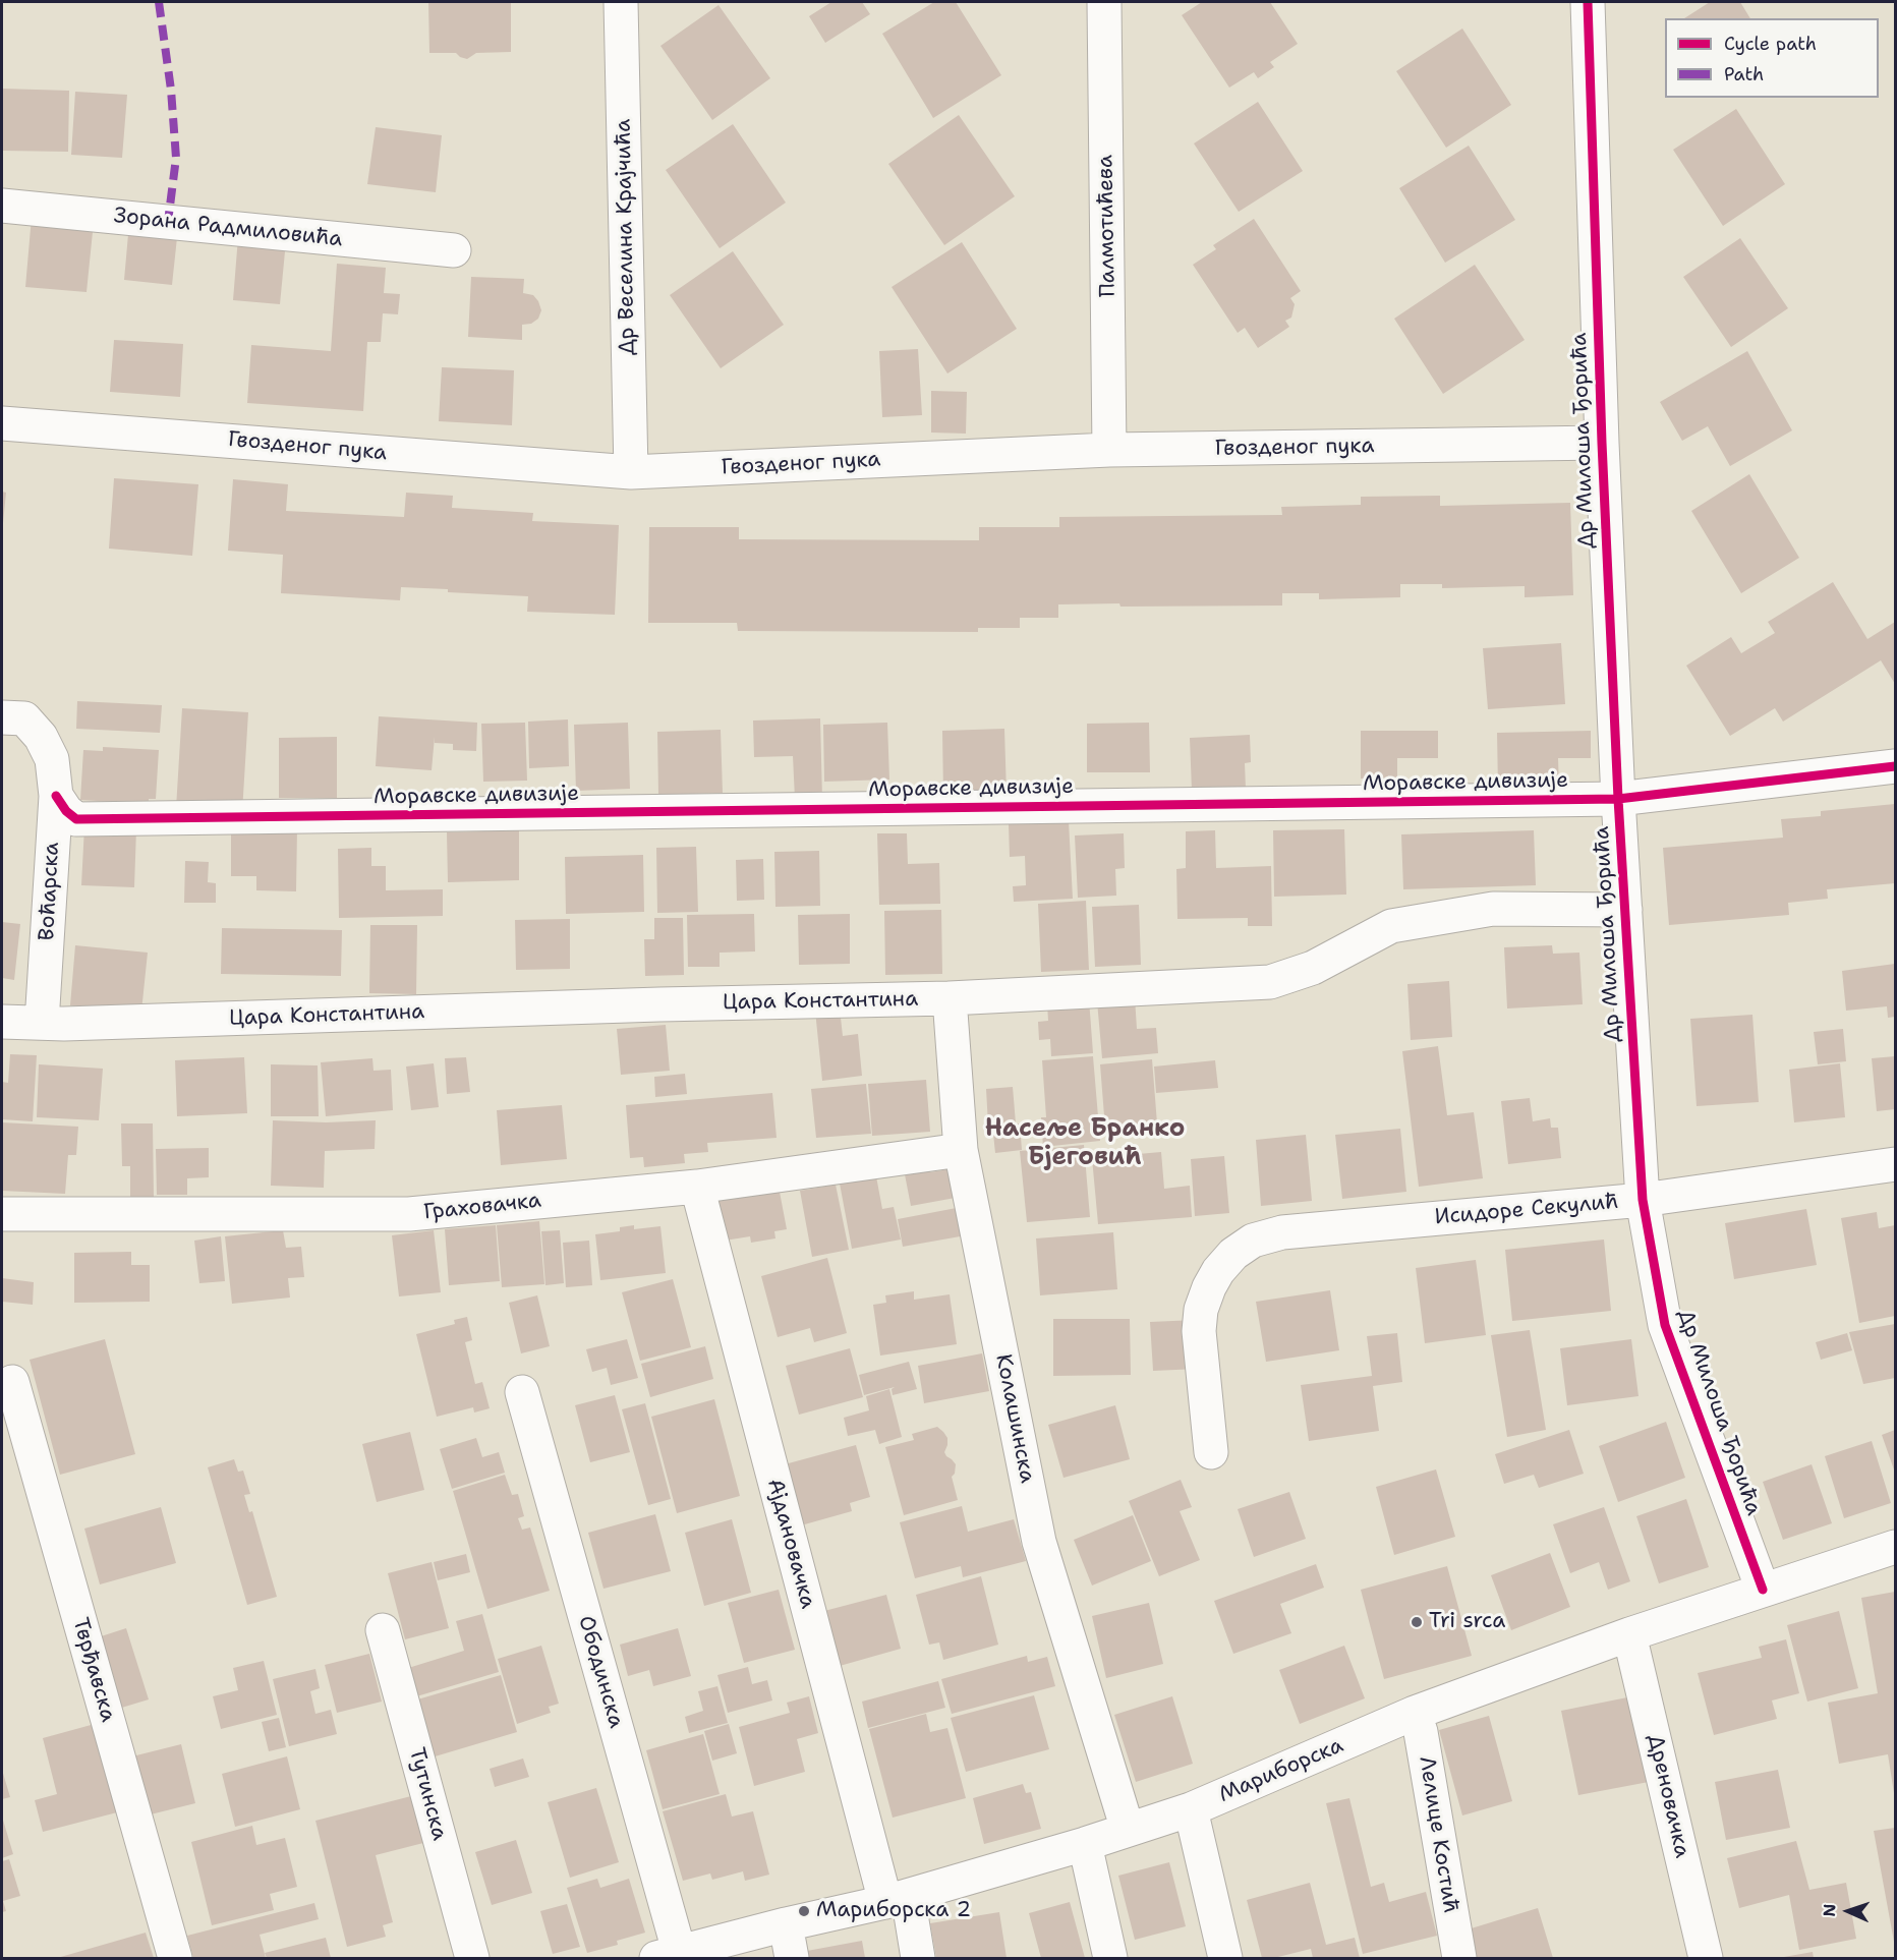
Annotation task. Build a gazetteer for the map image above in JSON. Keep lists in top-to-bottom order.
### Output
{
  "streets": {
    "street": [
      "Палмотићева",
      "Зорана Радмиловића",
      "Др Веселина Крајчића",
      "Др Милоша Ђорића",
      "Гвозденог пука",
      "Моравске дивизије",
      "Воћарска",
      "Цара Константина",
      "Граховачка",
      "Исидоре Секулић",
      "Колашинска",
      "Ајдановачка",
      "Тврђавска",
      "Ободинска",
      "Мариборска",
      "Тутинска",
      "Дреновачка",
      "Лелице Костић"
    ]
  },
  "crossings": [
    ["Палмотићева", "Гвозденог пука"],
    ["Др Веселина Крајчића", "Гвозденог пука"],
    ["Др Милоша Ђорића", "Гвозденог пука"],
    ["Др Милоша Ђорића", "Моравске дивизије"],
    ["Др Милоша Ђорића", "Цара Константина"],
    ["Др Милоша Ђорића", "Исидоре Секулић"],
    ["Др Милоша Ђорића", "Мариборска"],
    ["Моравске дивизије", "Воћарска"],
    ["Воћарска", "Цара Константина"],
    ["Цара Константина", "Колашинска"],
    ["Граховачка", "Колашинска"],
    ["Граховачка", "Ајдановачка"],
    ["Колашинска", "Мариборска"],
    ["Ајдановачка", "Мариборска"],
    ["Ободинска", "Мариборска"],
    ["Мариборска", "Дреновачка"],
    ["Мариборска", "Лелице Костић"]
  ],
  "districts": ["Насеље Бранко Бјеговић"],
  "places": ["Tri srca", "Мариборска 2"],
  "legend": ["Cycle path", "Path"],
  "north": "left"
}
